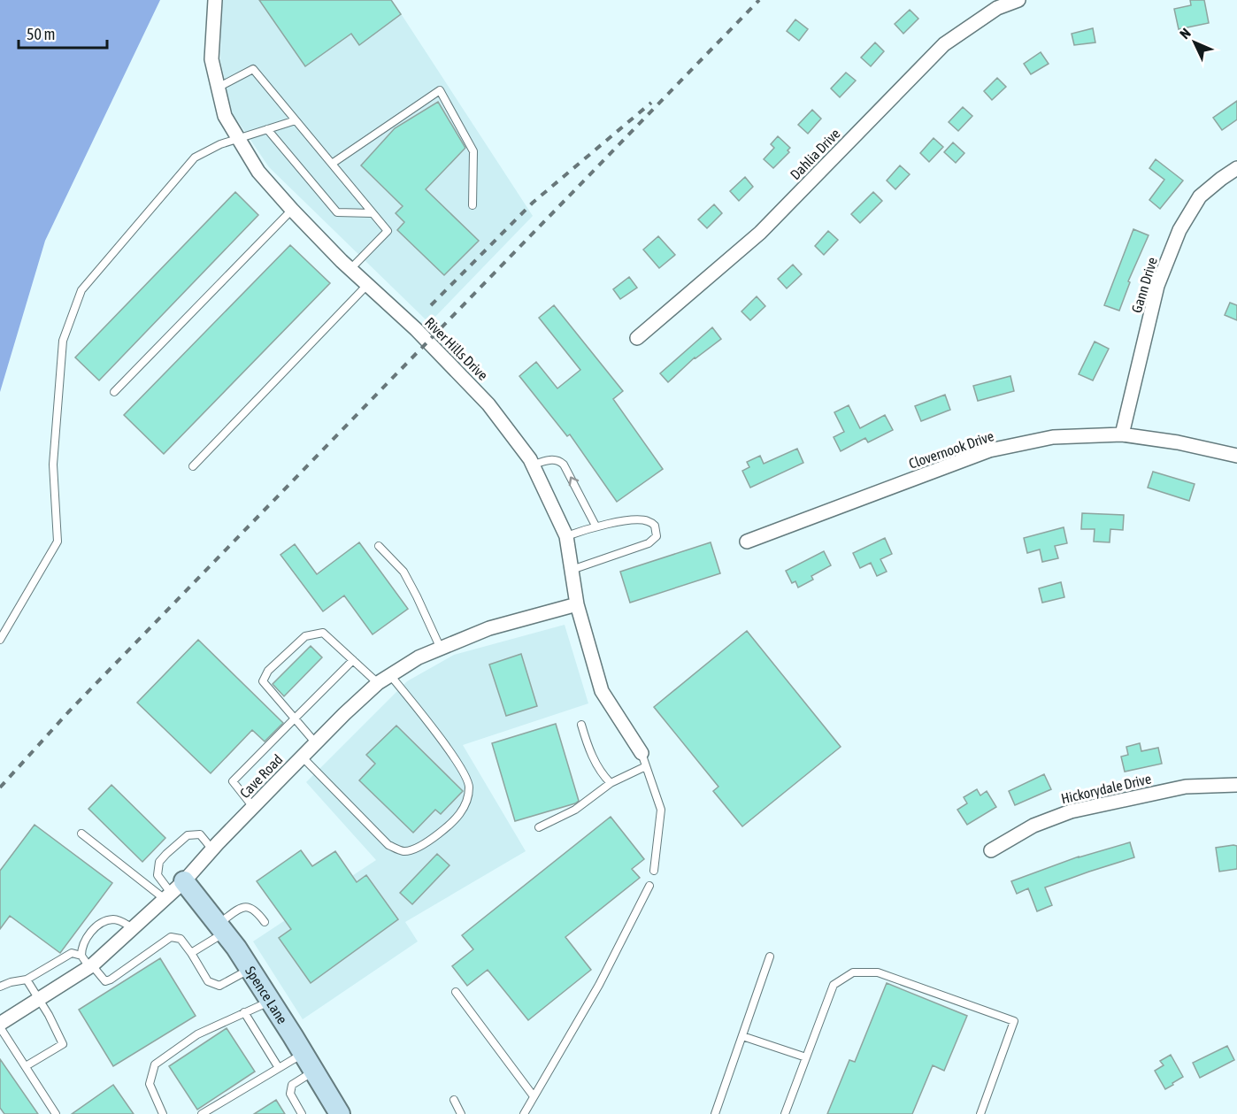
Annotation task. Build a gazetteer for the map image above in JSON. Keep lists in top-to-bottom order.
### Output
{
  "streets": {
    "main road": ["Spence Lane"],
    "street": [
      "Dahlia Drive",
      "Gann Drive",
      "River Hills Drive",
      "Clovernook Drive",
      "Cave Road",
      "Hickorydale Drive"
    ]
  },
  "crossings": [
    ["Gann Drive", "Clovernook Drive"],
    ["River Hills Drive", "Cave Road"],
    ["Cave Road", "Spence Lane"]
  ],
  "scale_bar": "50 m",
  "north": "top left"
}
